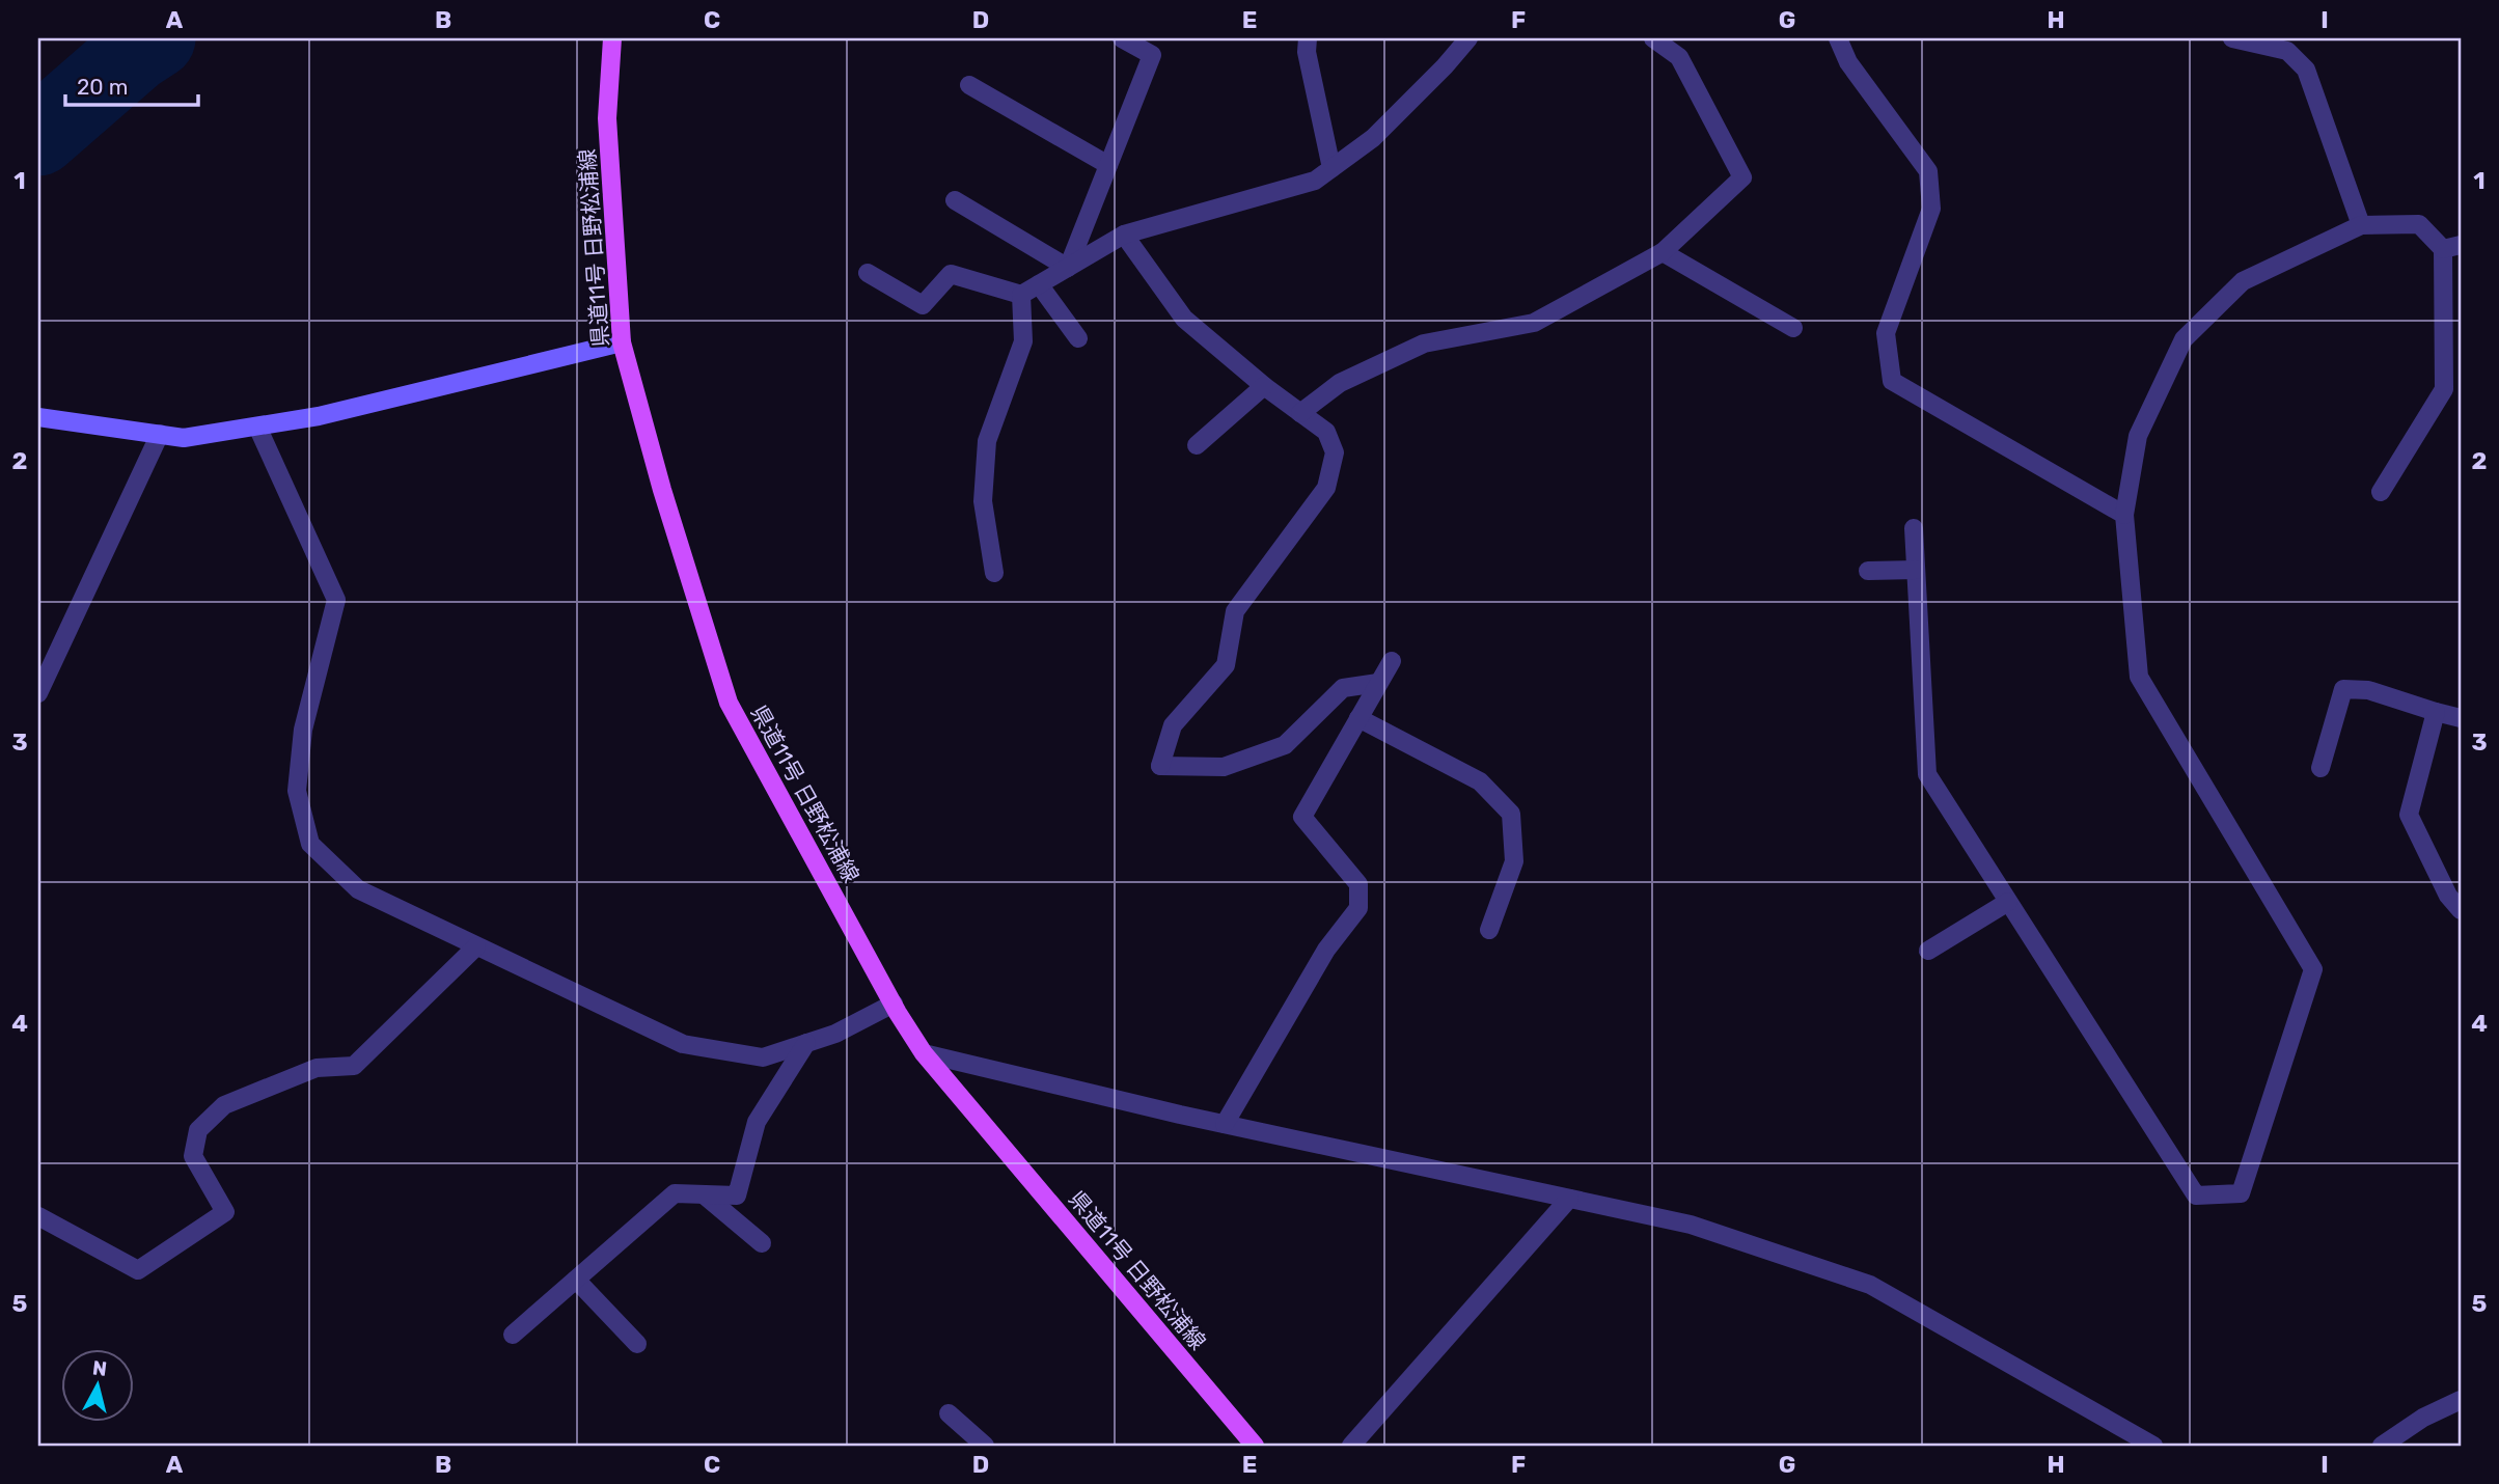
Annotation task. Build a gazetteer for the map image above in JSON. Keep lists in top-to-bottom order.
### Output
{
  "streets": {
    "main road": ["県道11号 日野松浦線"]
  },
  "scale_bar": "20 m",
  "north": "top",
  "grid": {
    "columns": [
      "A",
      "B",
      "C",
      "D",
      "E",
      "F",
      "G",
      "H",
      "I"
    ],
    "rows": [
      "1",
      "2",
      "3",
      "4",
      "5"
    ]
  }
}
